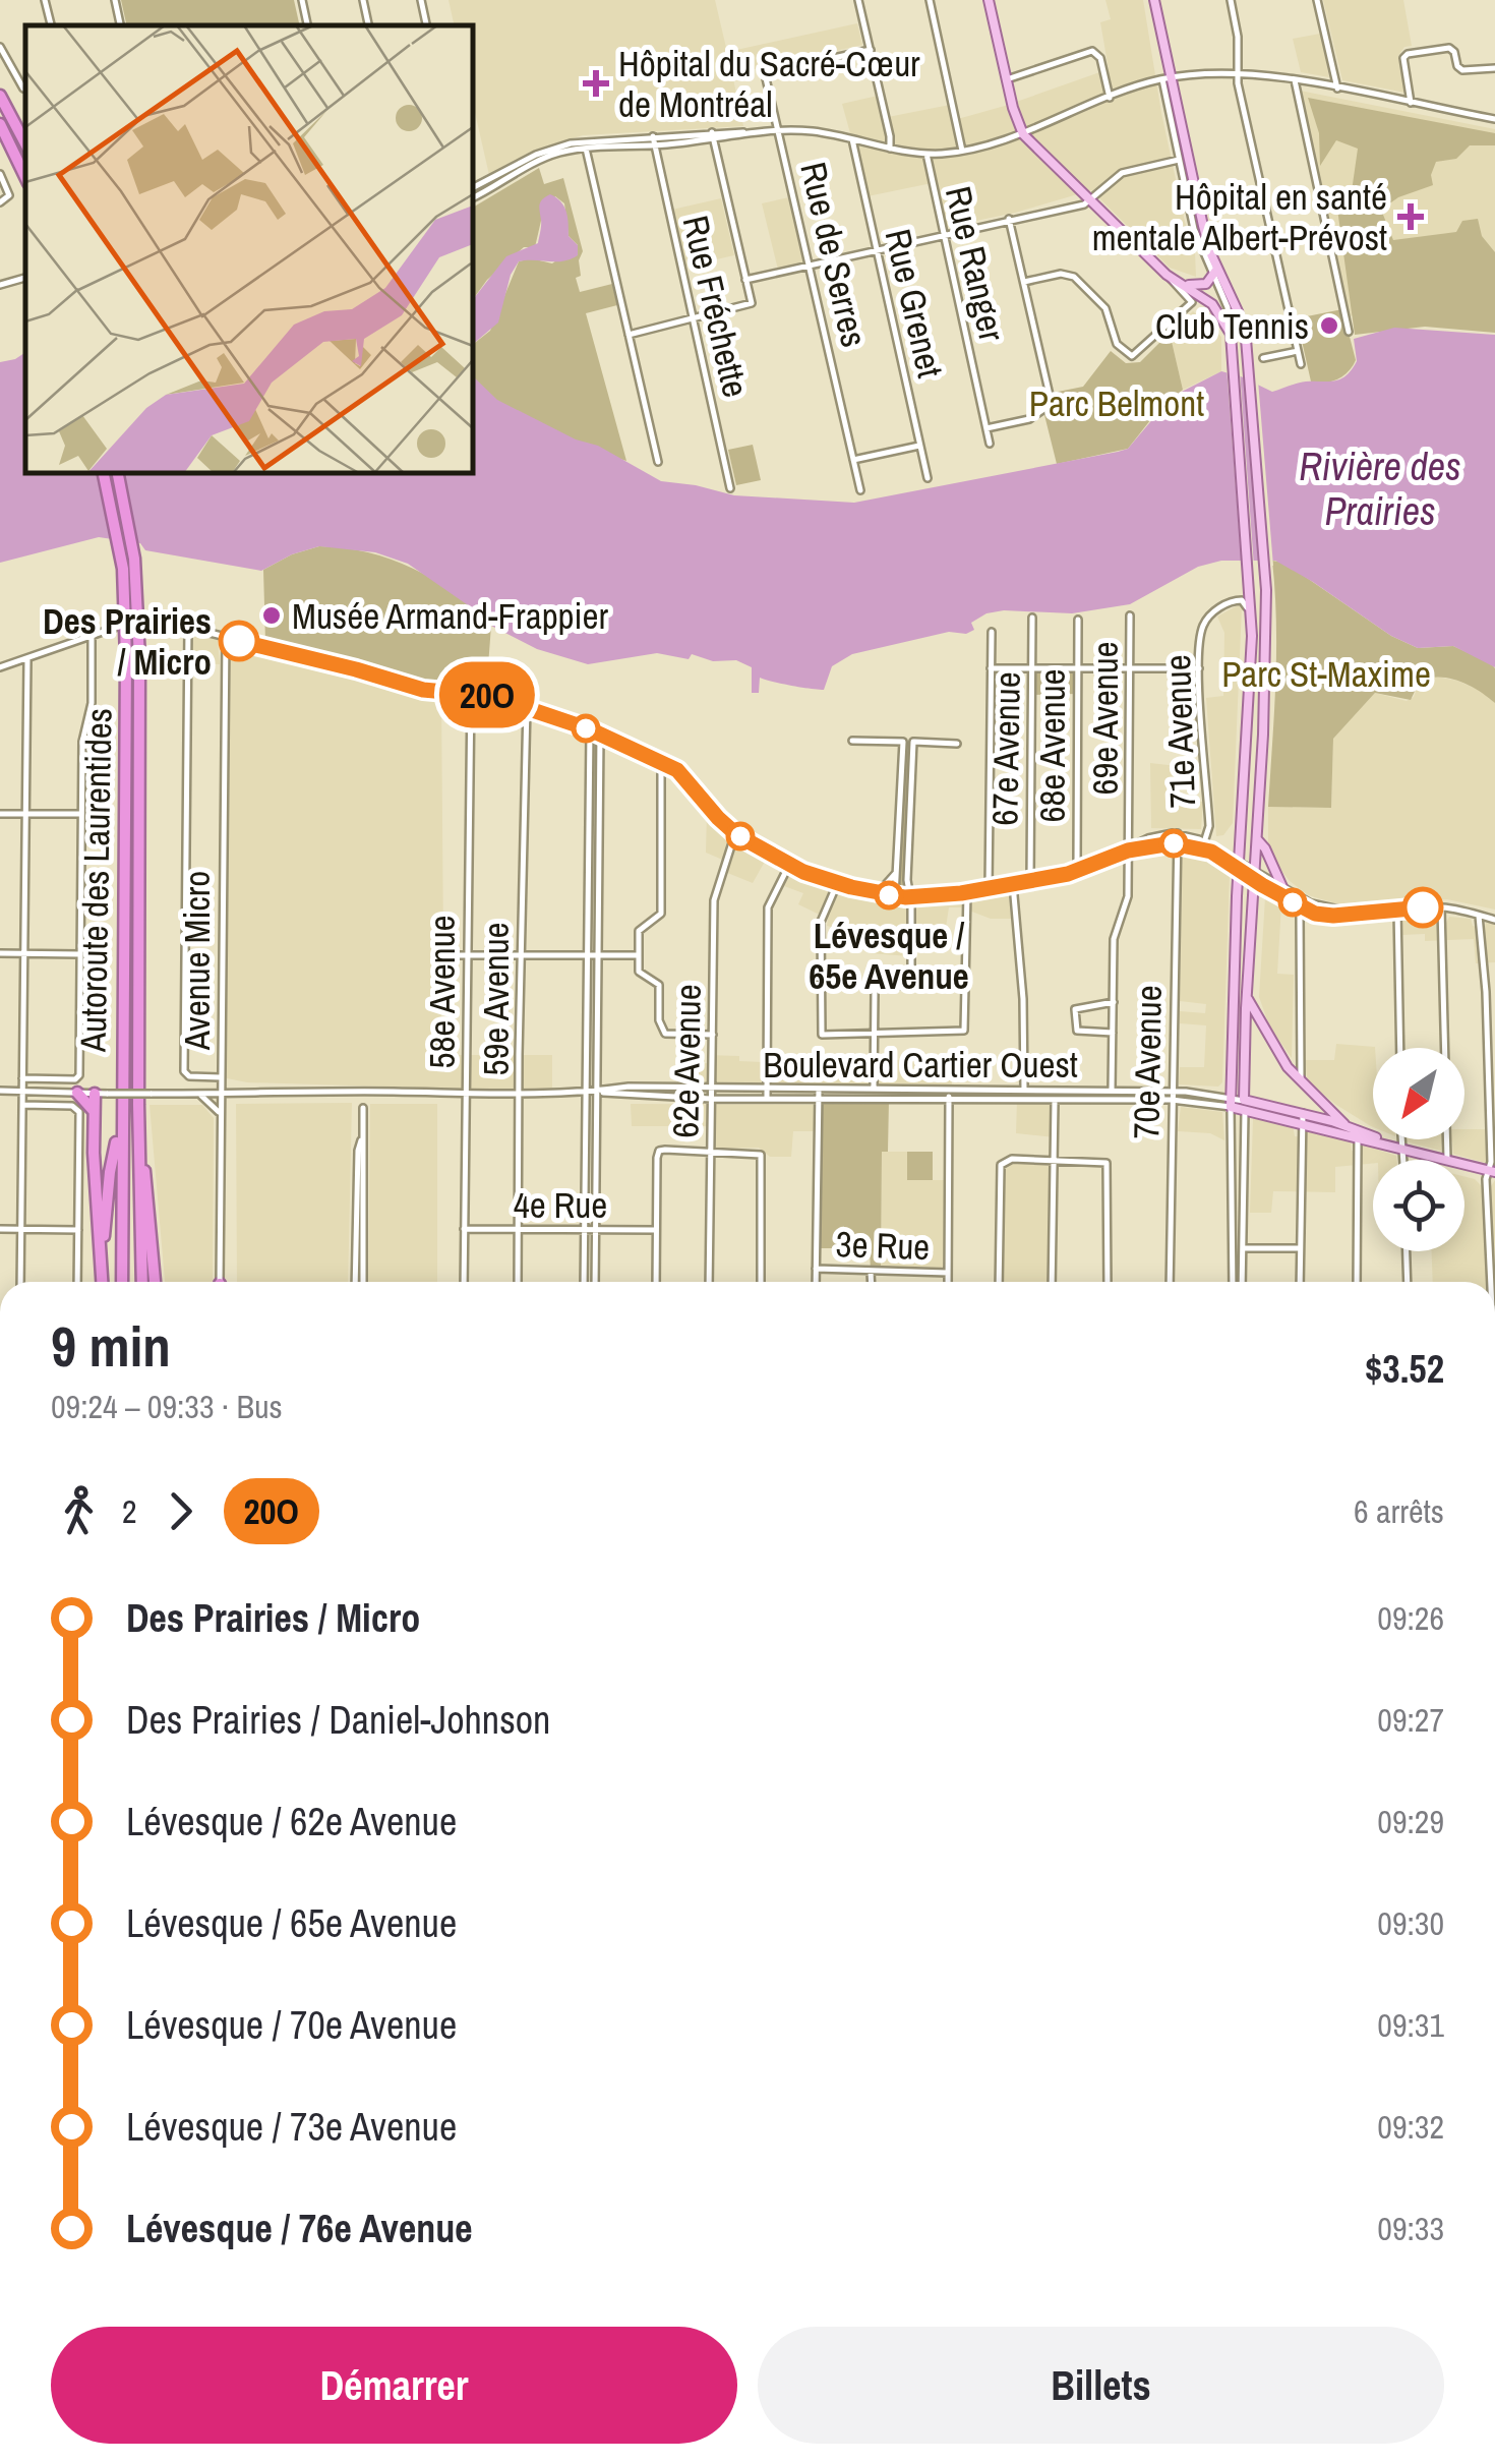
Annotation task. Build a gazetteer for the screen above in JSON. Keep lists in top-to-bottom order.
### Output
{
  "streets": {
    "highway": ["Autoroute des Laurentides"],
    "street": [
      "Rue de Serres",
      "Rue Ranger",
      "Rue Grenet",
      "Rue Fréchette",
      "69e Avenue",
      "71e Avenue",
      "68e Avenue",
      "67e Avenue",
      "Avenue Micro",
      "58e Avenue",
      "59e Avenue",
      "62e Avenue",
      "70e Avenue",
      "Boulevard Cartier Ouest",
      "4e Rue",
      "3e Rue"
    ]
  },
  "crossings": [
    ["69e Avenue", "Boulevard Cartier Ouest"],
    ["Avenue Micro", "Boulevard Cartier Ouest"],
    ["58e Avenue", "Boulevard Cartier Ouest"],
    ["58e Avenue", "4e Rue"],
    ["59e Avenue", "Boulevard Cartier Ouest"],
    ["59e Avenue", "4e Rue"],
    ["62e Avenue", "Boulevard Cartier Ouest"],
    ["70e Avenue", "Boulevard Cartier Ouest"]
  ],
  "water": ["Rivière des Prairies"],
  "parks": ["Parc Belmont", "Parc St-Maxime"],
  "places": {
    "health": ["Hôpital du Sacré-Cœur de Montréal", "Hôpital en santé mentale Albert-Prévost"],
    "other": [
      "Club Tennis",
      "Musée Armand-Frappier",
      "Des Prairies / Micro",
      "Lévesque / 65e Avenue"
    ]
  },
  "lines": ["bus line 20O"],
  "north": "bottom left",
  "page": {
    "on_map": "20O",
    "heading": ["9 min", "09:24 – 09:33 · Bus", "$3.52"],
    "legs": ["2", "20O", "6 arrêts"],
    "list": [
      {
        "name": "Des Prairies / Micro",
        "value": "09:26"
      },
      {
        "name": "Des Prairies / Daniel-Johnson",
        "value": "09:27"
      },
      {
        "name": "Lévesque / 62e Avenue",
        "value": "09:29"
      },
      {
        "name": "Lévesque / 65e Avenue",
        "value": "09:30"
      },
      {
        "name": "Lévesque / 70e Avenue",
        "value": "09:31"
      },
      {
        "name": "Lévesque / 73e Avenue",
        "value": "09:32"
      },
      {
        "name": "Lévesque / 76e Avenue",
        "value": "09:33"
      }
    ],
    "buttons": ["Démarrer", "Billets"]
  }
}
